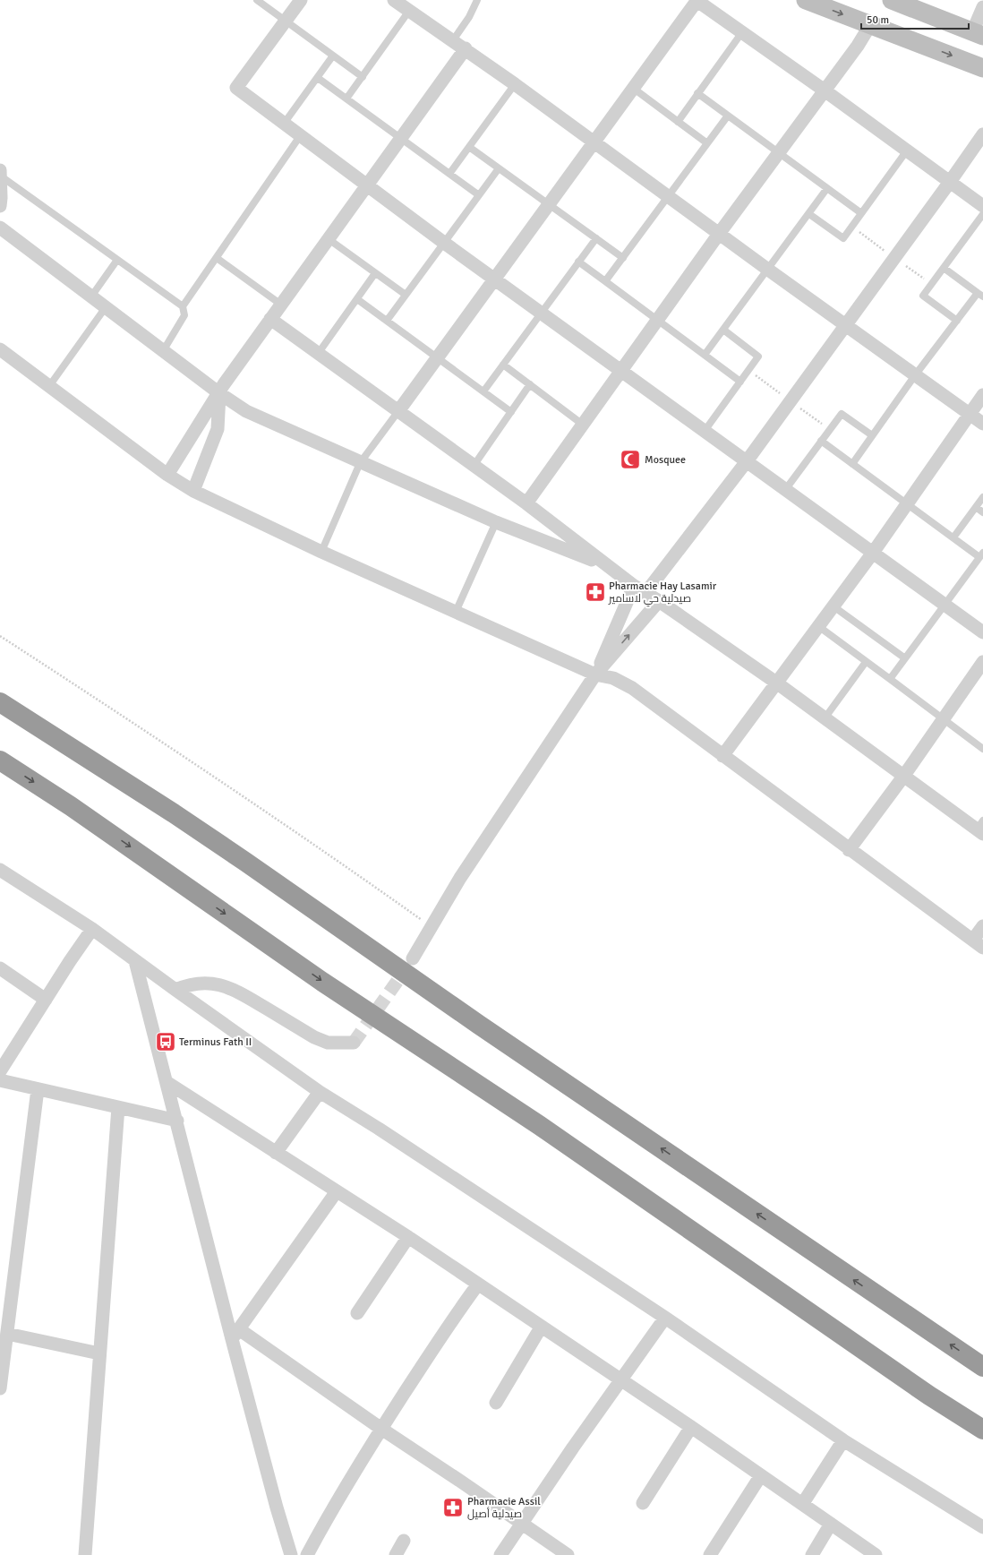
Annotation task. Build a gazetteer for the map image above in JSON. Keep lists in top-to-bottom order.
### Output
{
  "places": {
    "mosque": ["Mosquee"],
    "pharmacy": ["Pharmacie Hay Lasamir صيدلية حي لاسامير", "Pharmacie Assil صيدلية أصيل"],
    "bus stop": ["Terminus Fath II"]
  },
  "scale_bar": "50 m"
}
